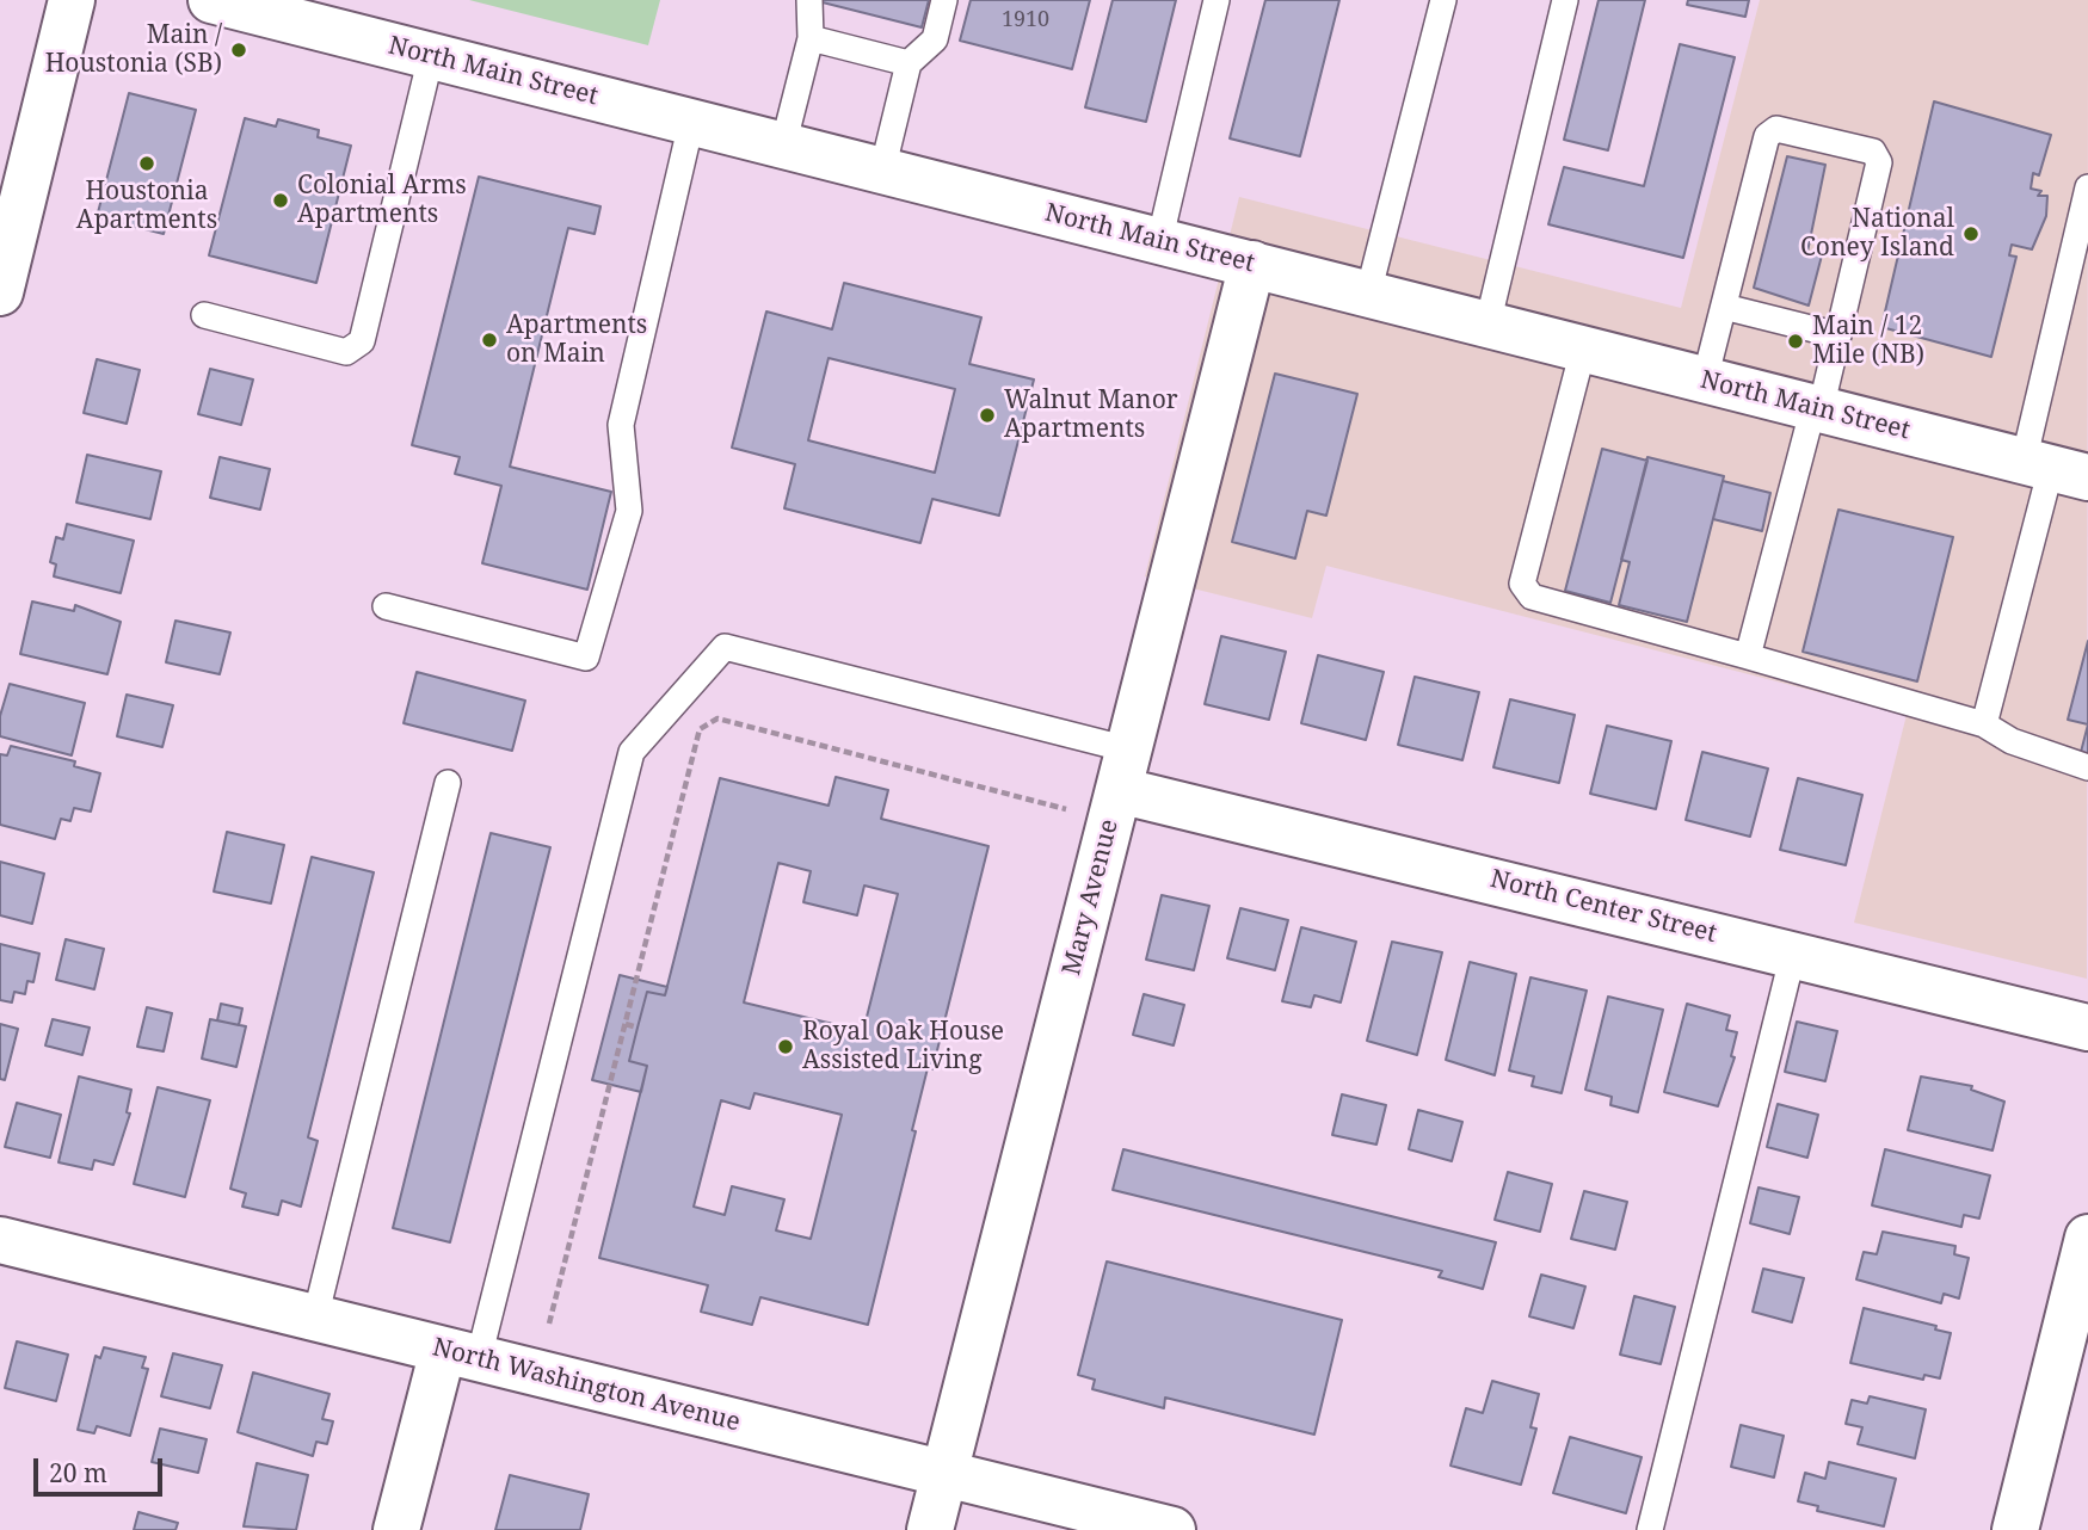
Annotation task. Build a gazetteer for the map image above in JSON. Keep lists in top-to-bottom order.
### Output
{
  "streets": {
    "street": [
      "North Main Street",
      "Mary Avenue",
      "North Center Street",
      "North Washington Avenue"
    ]
  },
  "crossings": [
    ["North Main Street", "Mary Avenue"],
    ["Mary Avenue", "North Center Street"],
    ["Mary Avenue", "North Washington Avenue"]
  ],
  "places": [
    "Main / Houstonia (SB)",
    "Houstonia Apartments",
    "Colonial Arms Apartments",
    "National Coney Island",
    "Apartments on Main",
    "Main / 12 Mile (NB)",
    "Walnut Manor Apartments",
    "Royal Oak House Assisted Living"
  ],
  "house_numbers": ["1910"],
  "scale_bar": "20 m"
}
